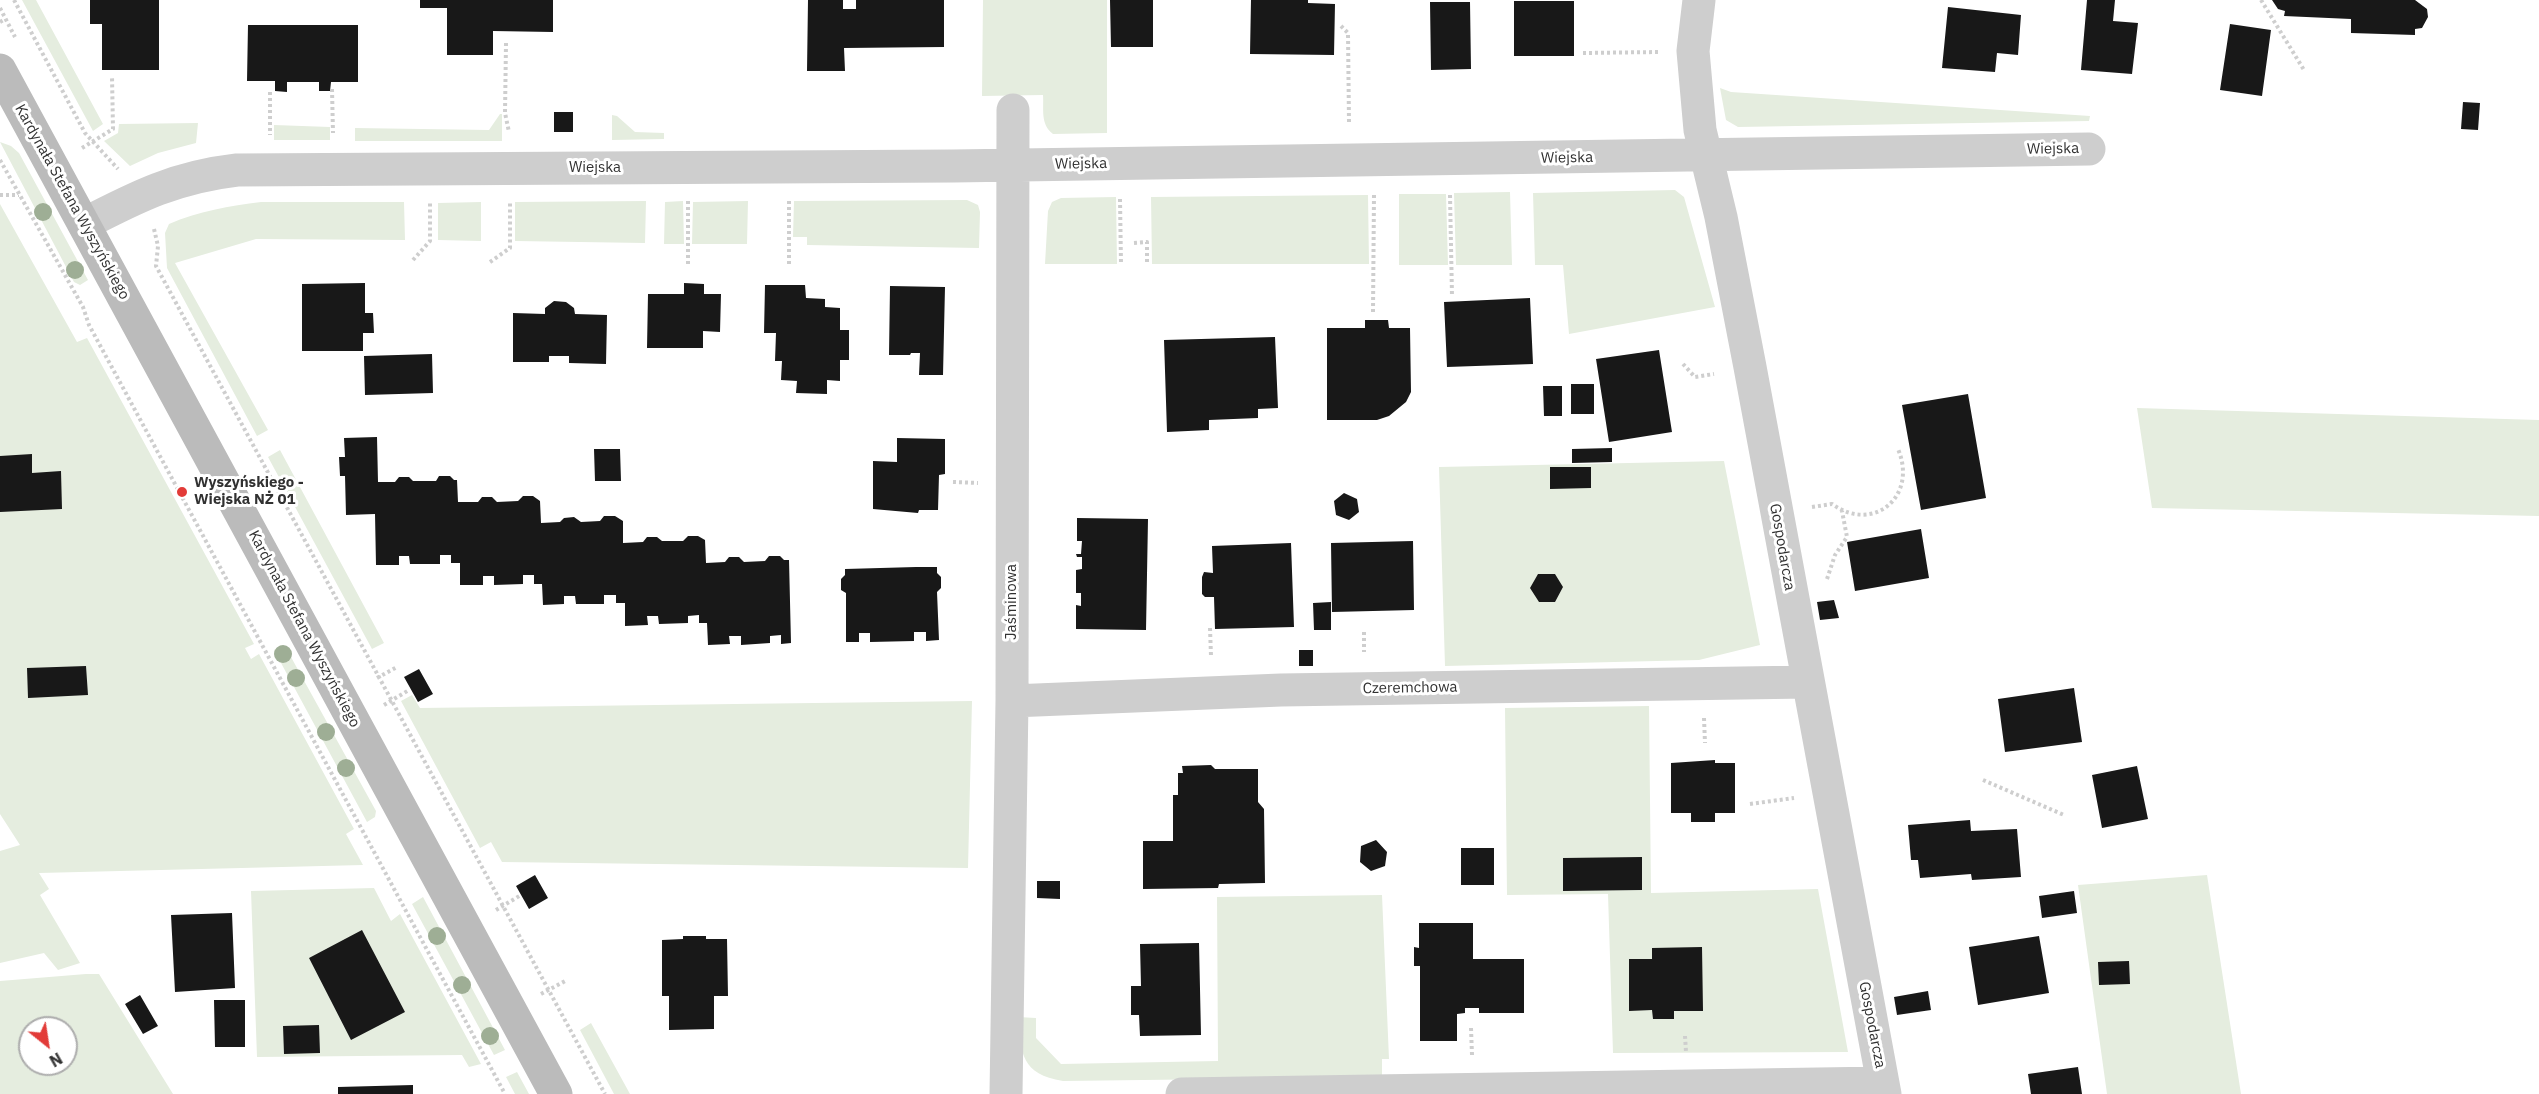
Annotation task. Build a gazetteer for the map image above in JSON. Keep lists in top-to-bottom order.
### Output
{
  "streets": {
    "street": [
      "Wiejska",
      "Kardynała Stefana Wyszyńskiego",
      "Gospodarcza",
      "Jaśminowa",
      "Czeremchowa"
    ]
  },
  "crossings": [
    ["Wiejska", "Kardynała Stefana Wyszyńskiego"],
    ["Wiejska", "Gospodarcza"],
    ["Wiejska", "Jaśminowa"],
    ["Gospodarcza", "Czeremchowa"],
    ["Jaśminowa", "Czeremchowa"]
  ],
  "places": ["Wyszyńskiego - Wiejska NŻ 01"],
  "north": "bottom right"
}
